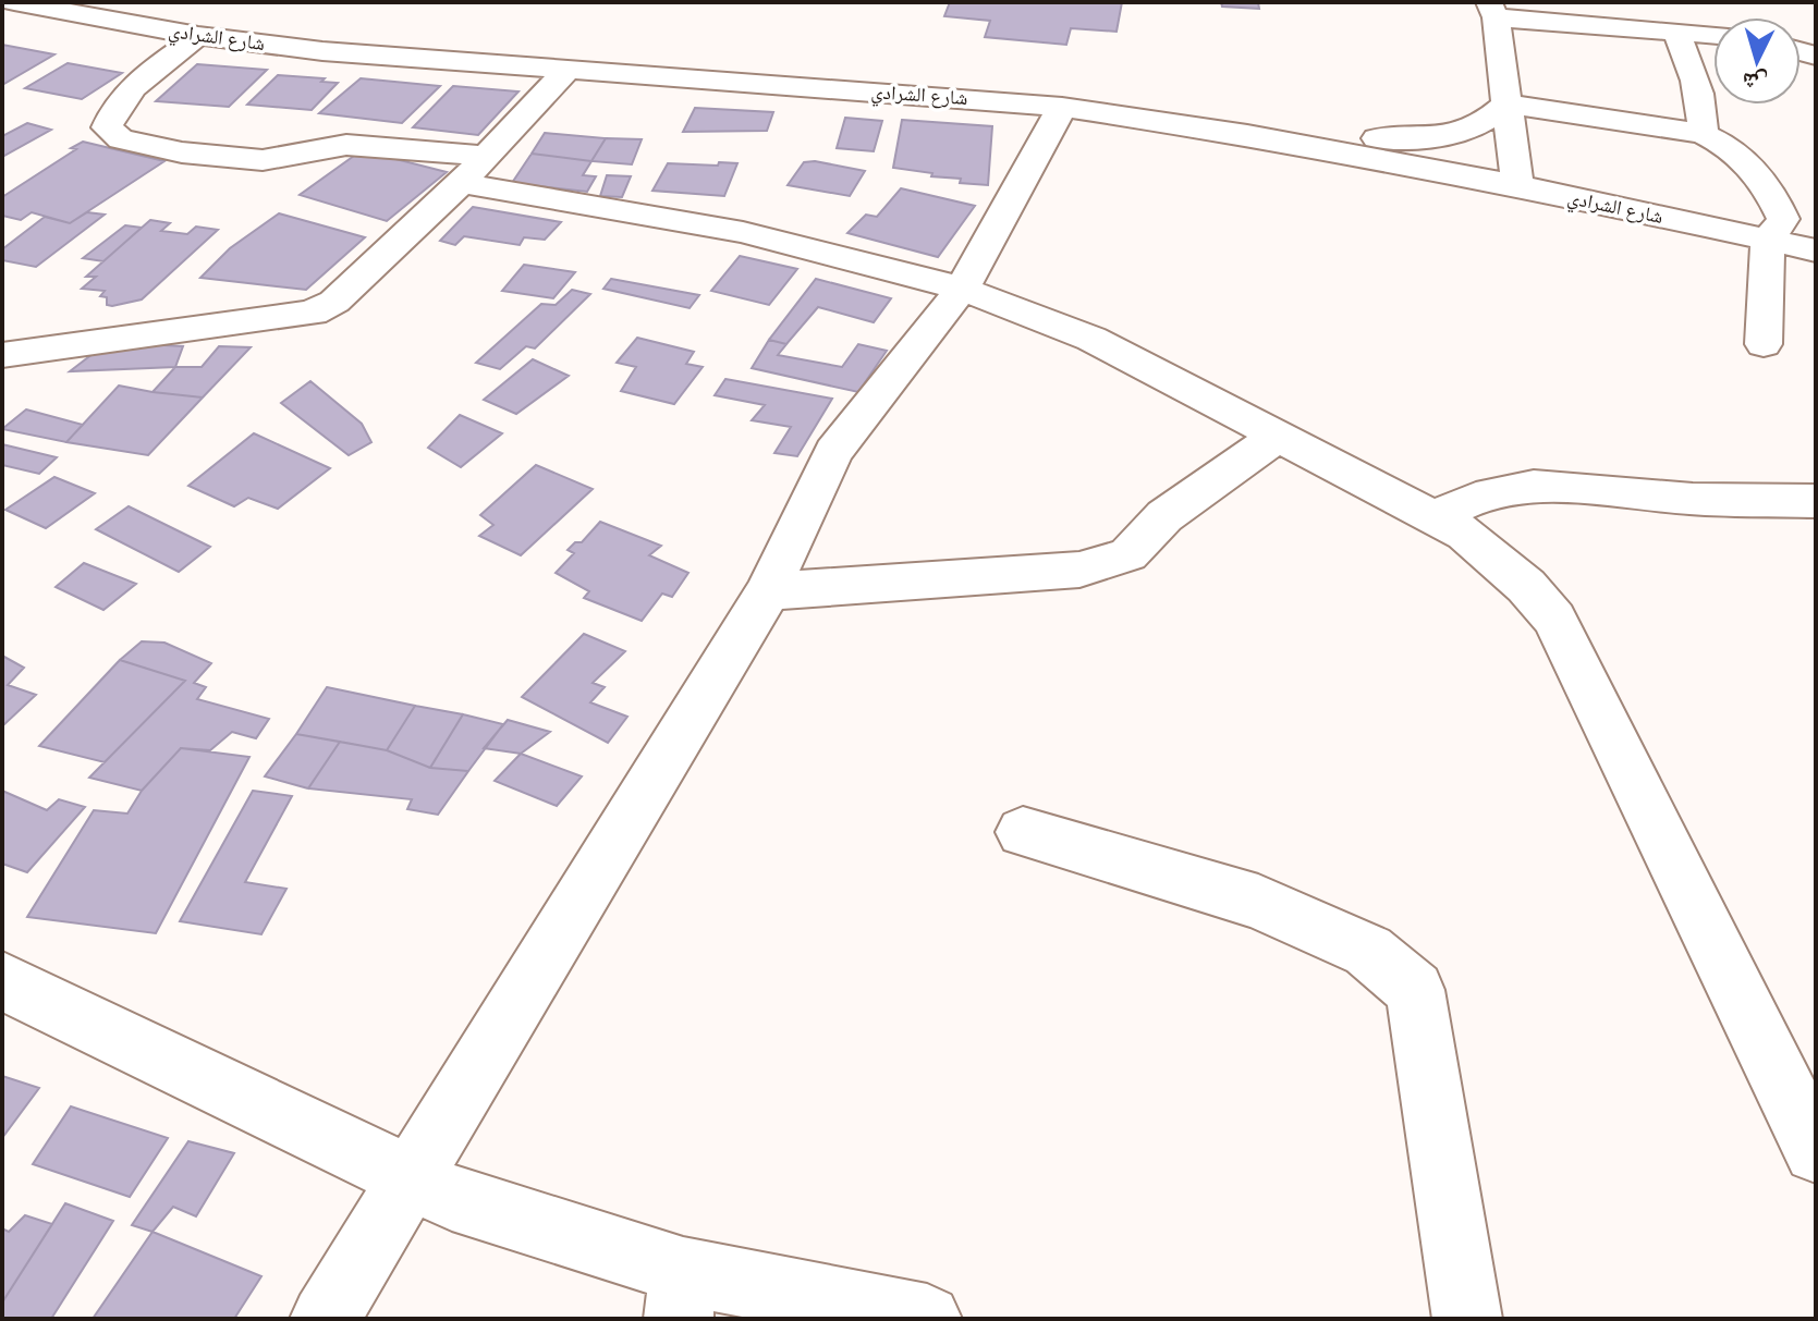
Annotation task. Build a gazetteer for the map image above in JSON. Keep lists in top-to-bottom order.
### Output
{
  "streets": {
    "street": ["شارع الشرادي"]
  },
  "north": "bottom"
}
